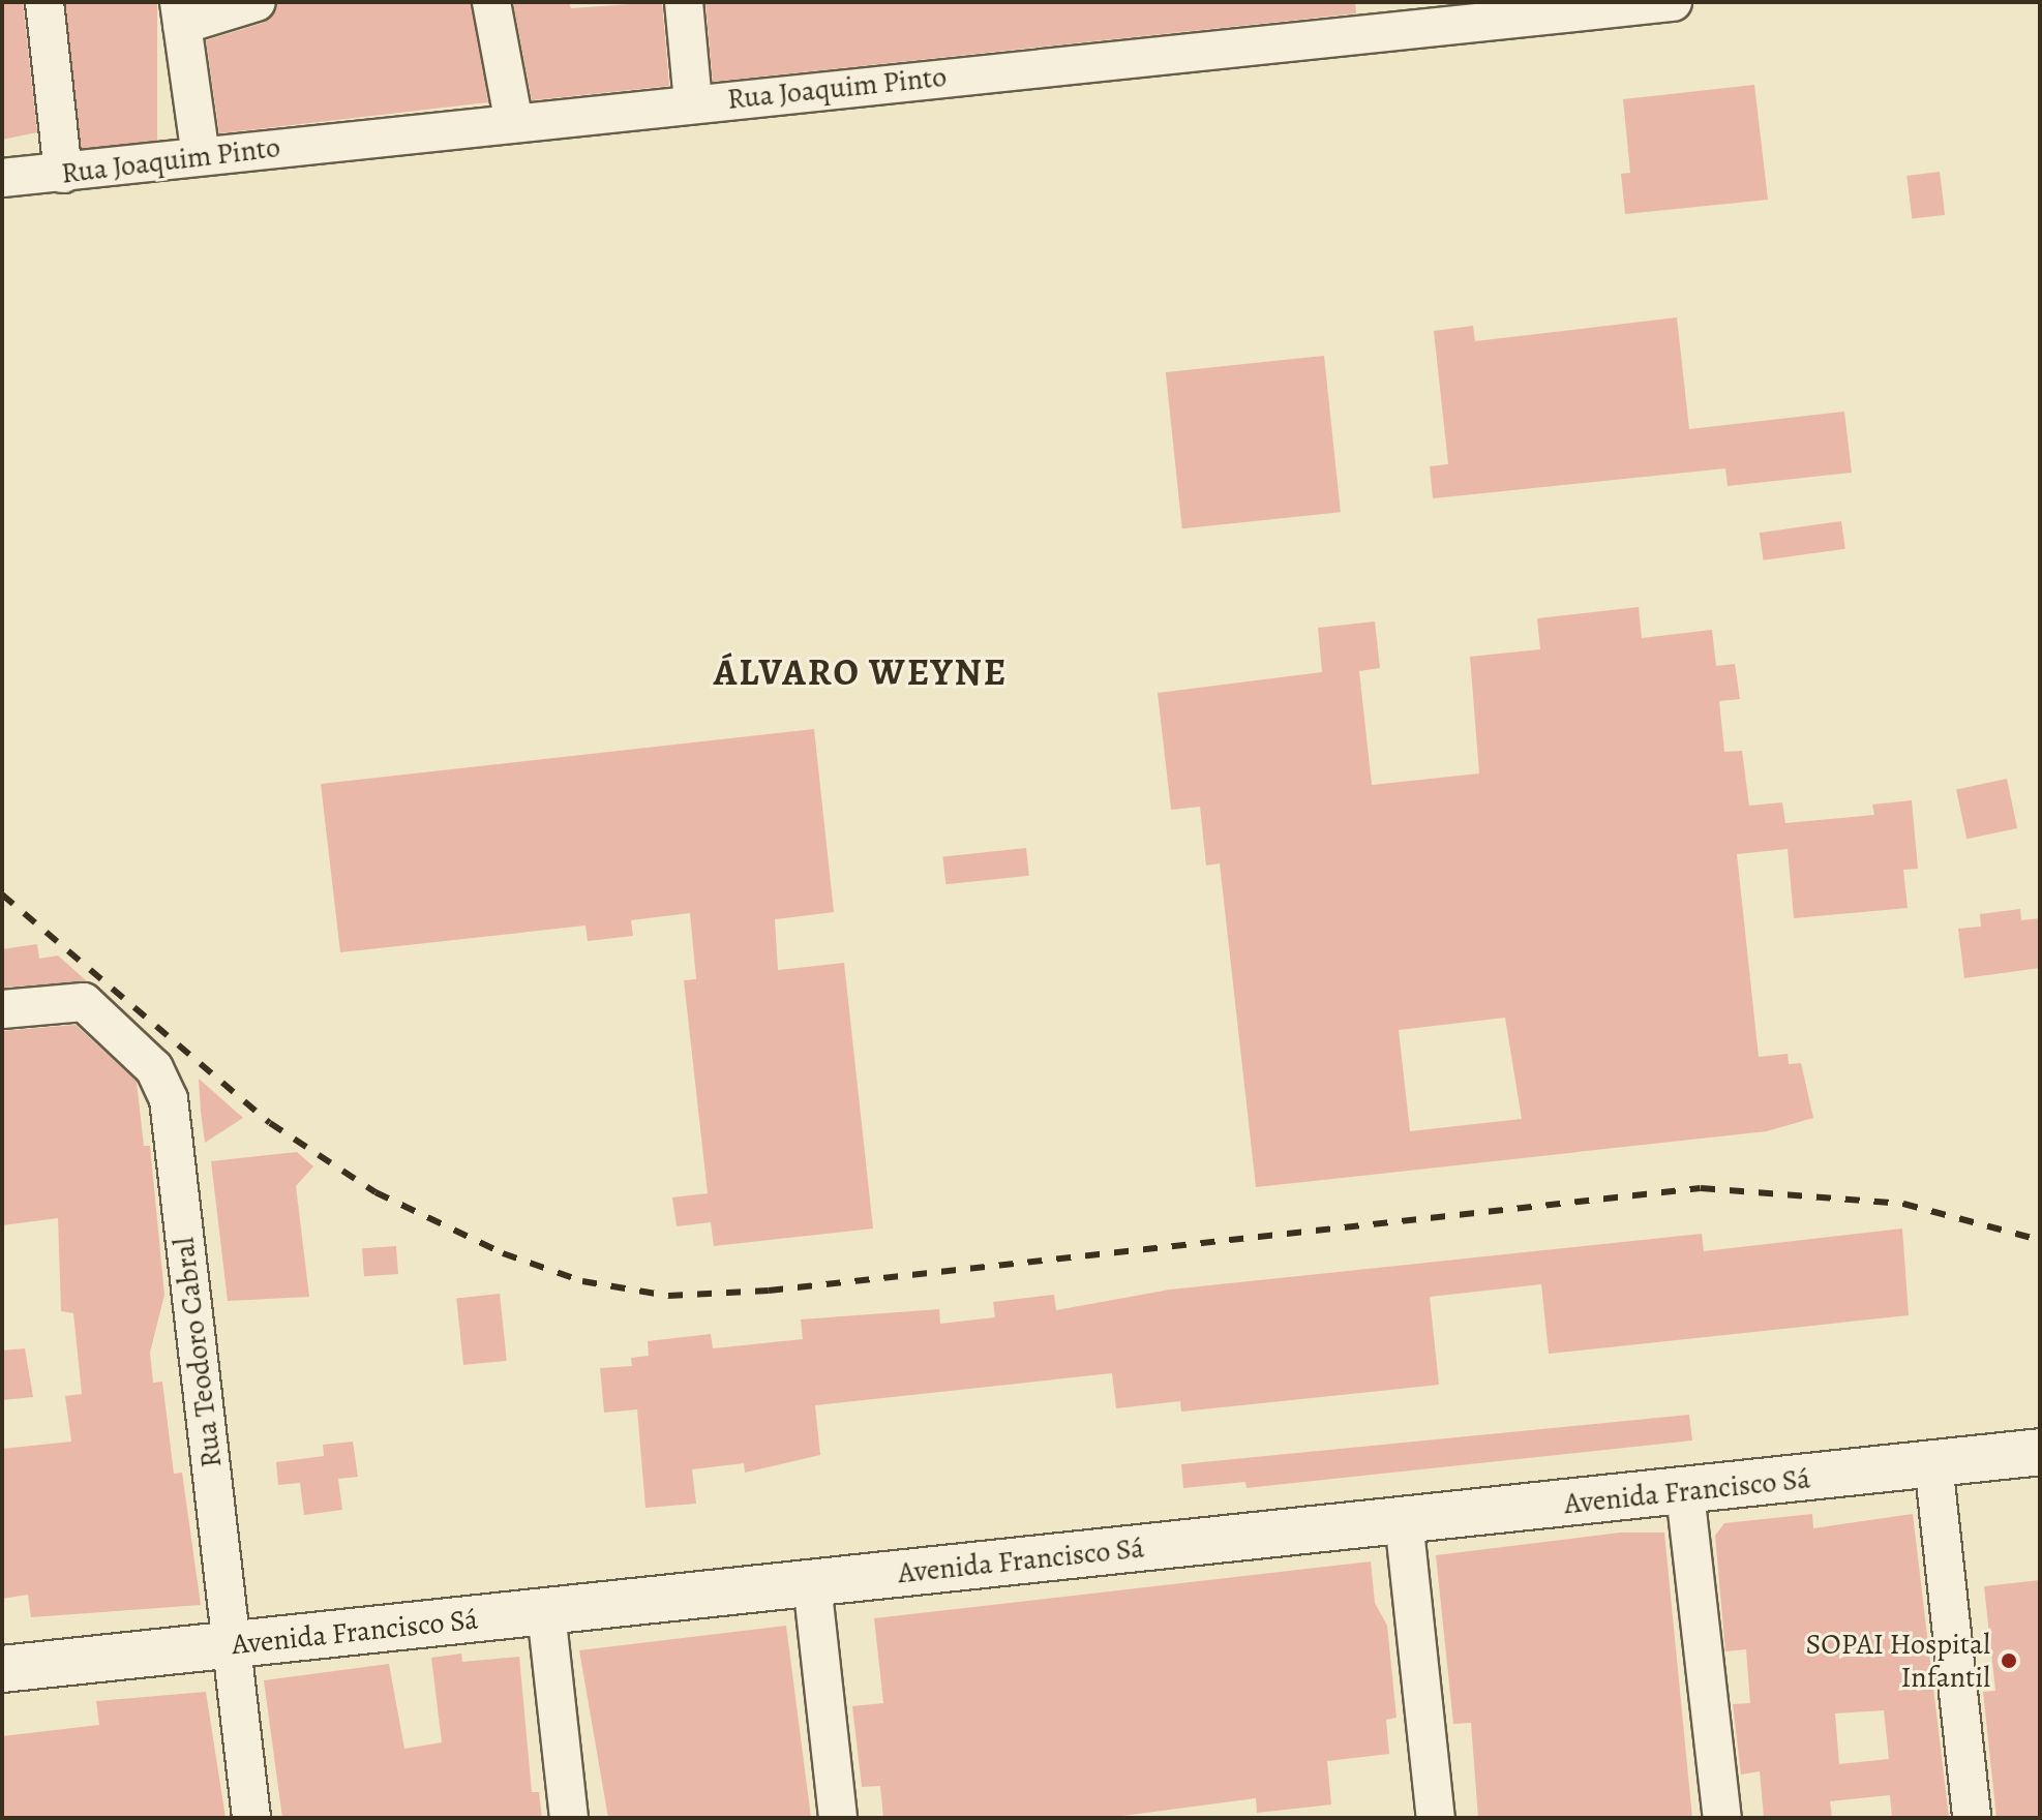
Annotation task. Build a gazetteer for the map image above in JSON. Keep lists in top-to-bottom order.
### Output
{
  "streets": {
    "main road": ["Avenida Francisco Sá"],
    "street": ["Rua Joaquim Pinto", "Rua Teodoro Cabral"]
  },
  "crossings": [
    ["Rua Teodoro Cabral", "Avenida Francisco Sá"]
  ],
  "districts": ["ÁLVARO WEYNE"],
  "places": ["SOPAI Hospital Infantil"]
}
